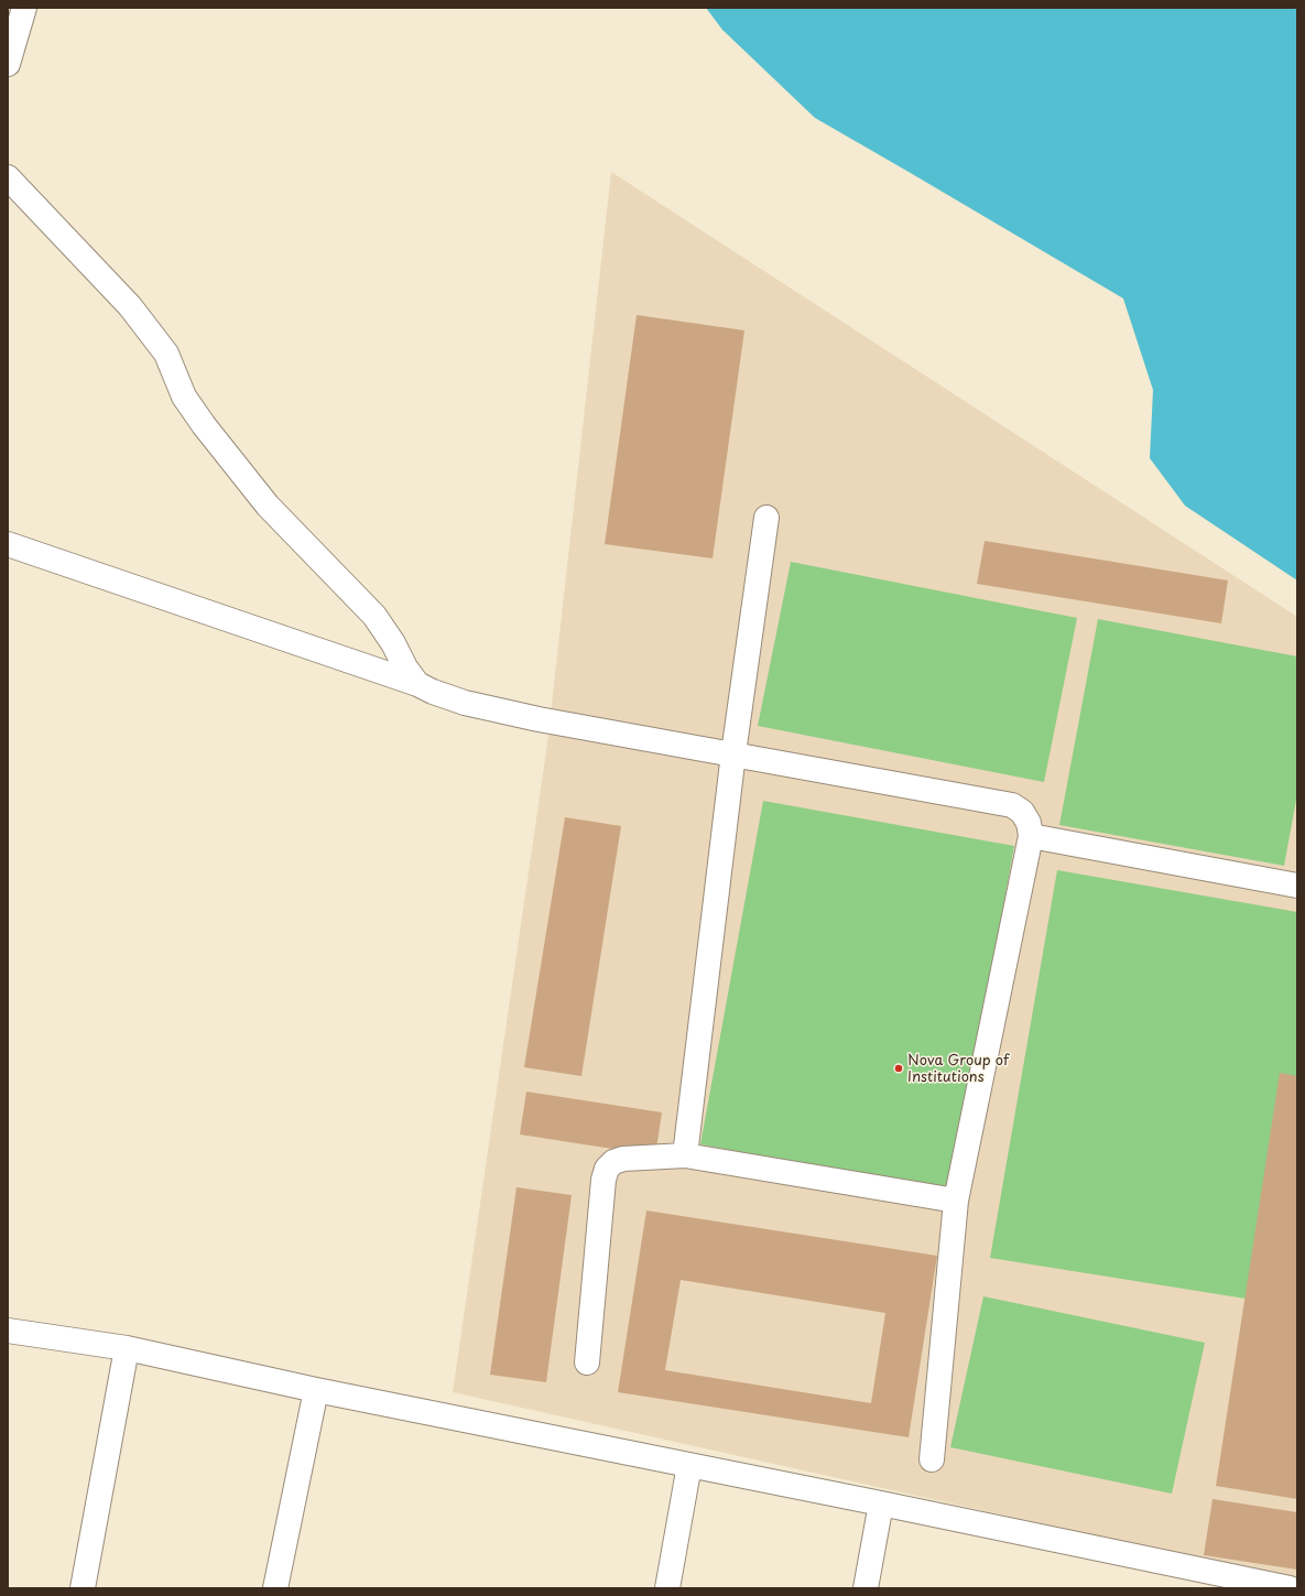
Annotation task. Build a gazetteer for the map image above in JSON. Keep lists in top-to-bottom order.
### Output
{
  "places": ["Nova Group of Institutions"]
}
